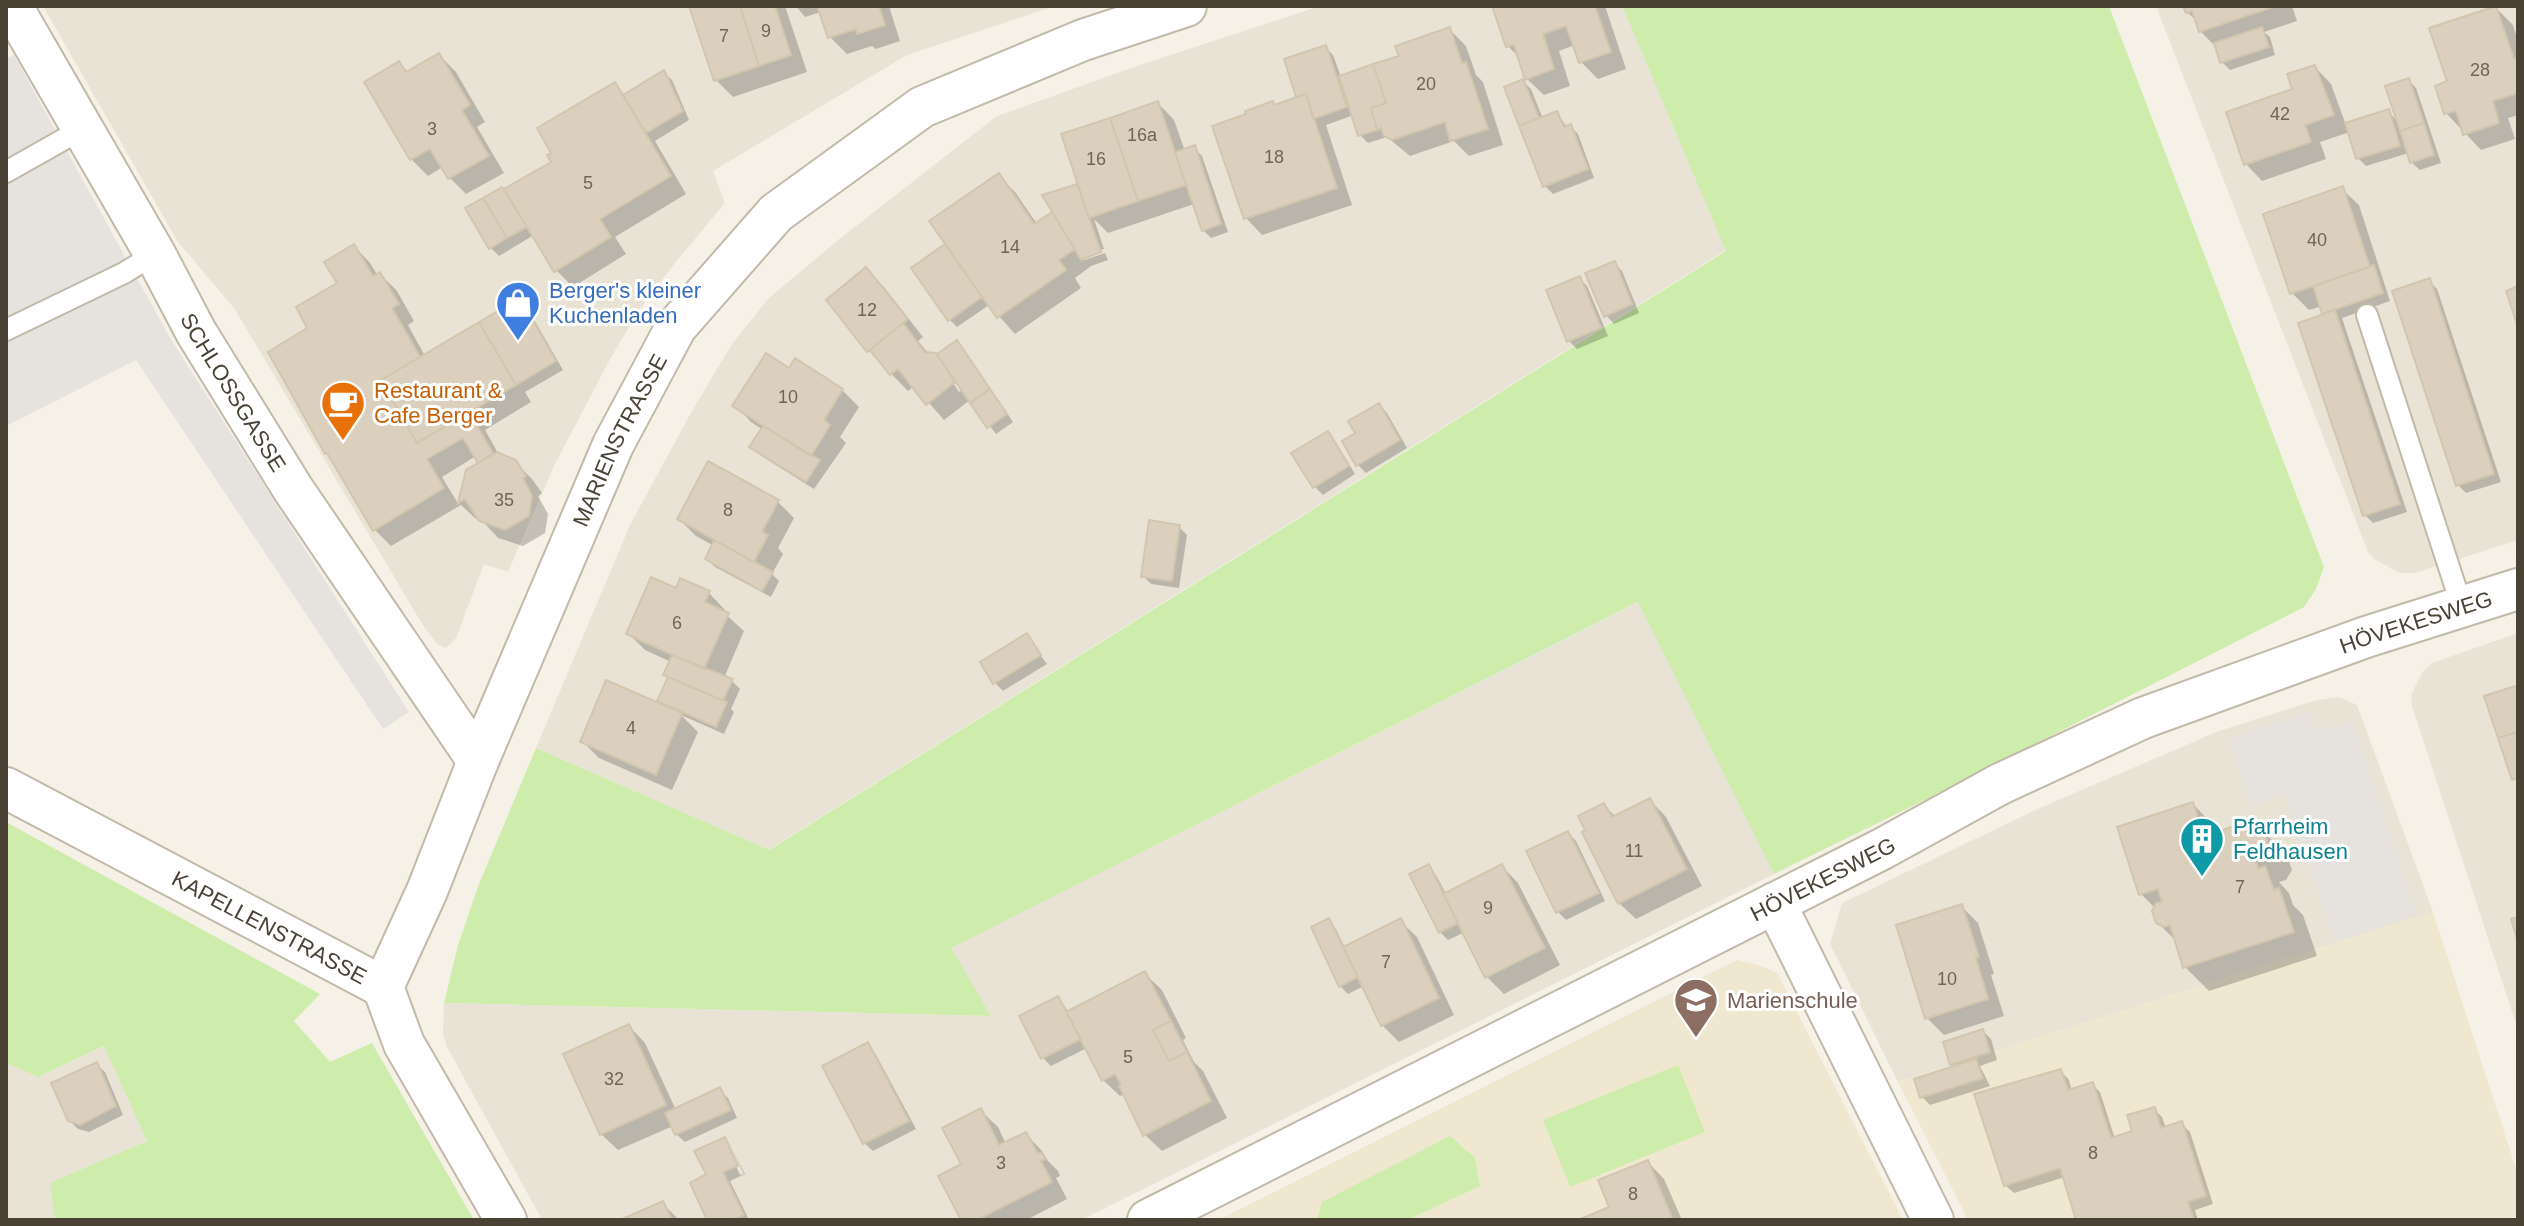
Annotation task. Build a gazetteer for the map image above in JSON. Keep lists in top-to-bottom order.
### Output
{
  "streets": {
    "street": [
      "SCHLOSSGASSE",
      "MARIENSTRASSE",
      "HÖVEKESWEG",
      "KAPELLENSTRASSE"
    ]
  },
  "crossings": [
    ["SCHLOSSGASSE", "MARIENSTRASSE"],
    ["MARIENSTRASSE", "KAPELLENSTRASSE"]
  ],
  "places": {
    "shop": ["Berger's kleiner Kuchenladen"],
    "cafe": ["Restaurant & Cafe Berger"],
    "building": ["Pfarrheim Feldhausen"],
    "school or university": ["Marienschule"]
  },
  "house_numbers": [
    "9",
    "7",
    "28",
    "20",
    "42",
    "3",
    "16a",
    "18",
    "16",
    "5",
    "40",
    "14",
    "12",
    "10",
    "35",
    "8",
    "6",
    "4",
    "11",
    "7",
    "9",
    "7",
    "10",
    "5",
    "32",
    "8",
    "3",
    "8"
  ]
}
